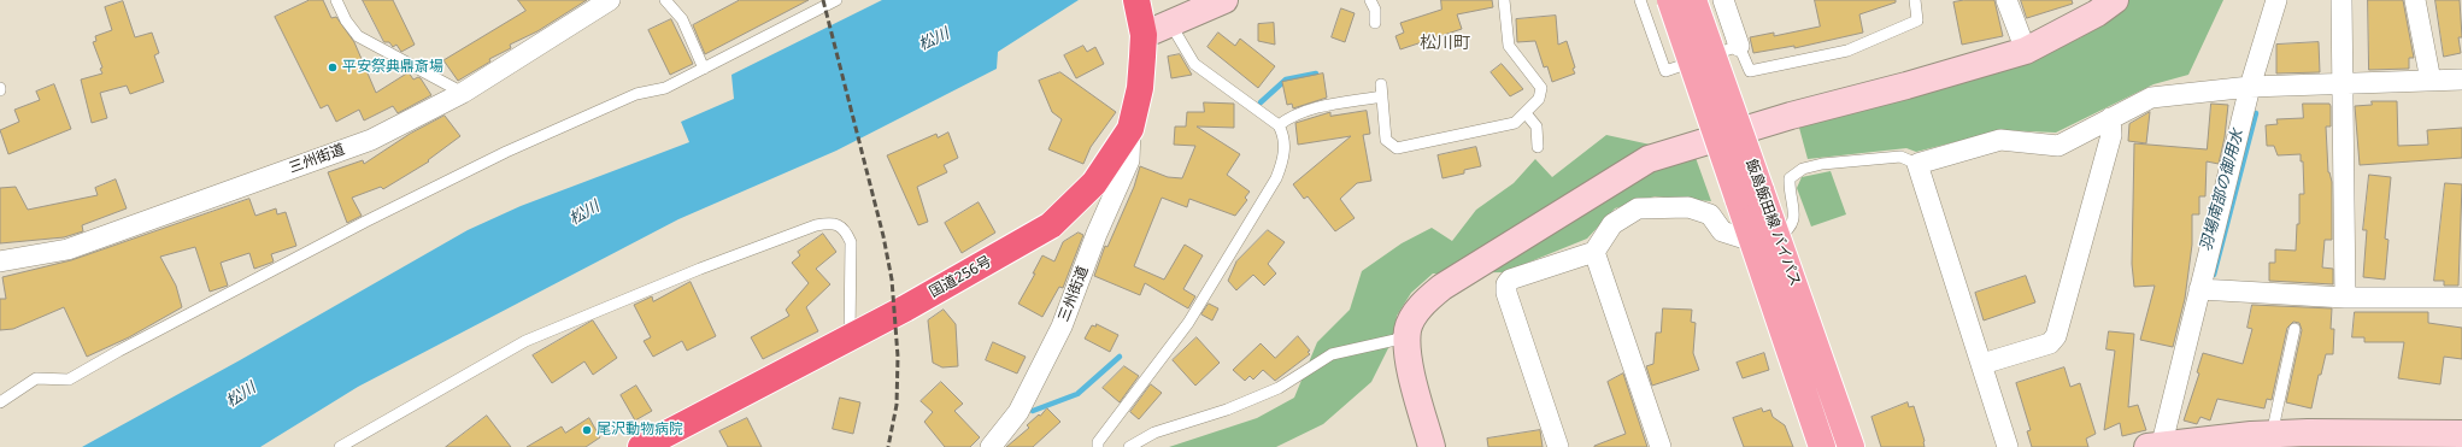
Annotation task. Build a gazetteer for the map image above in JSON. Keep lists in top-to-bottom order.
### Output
{
  "streets": {
    "highway": ["国道256号"],
    "main road": ["飯島飯田線 バイパス"],
    "street": ["三州街道"]
  },
  "crossings": [
    ["三州街道", "国道256号"]
  ],
  "districts": ["松川町"],
  "water": ["松川", "羽場南部の御用水"],
  "places": ["平安祭典鼎斎場", "尾沢動物病院"]
}
